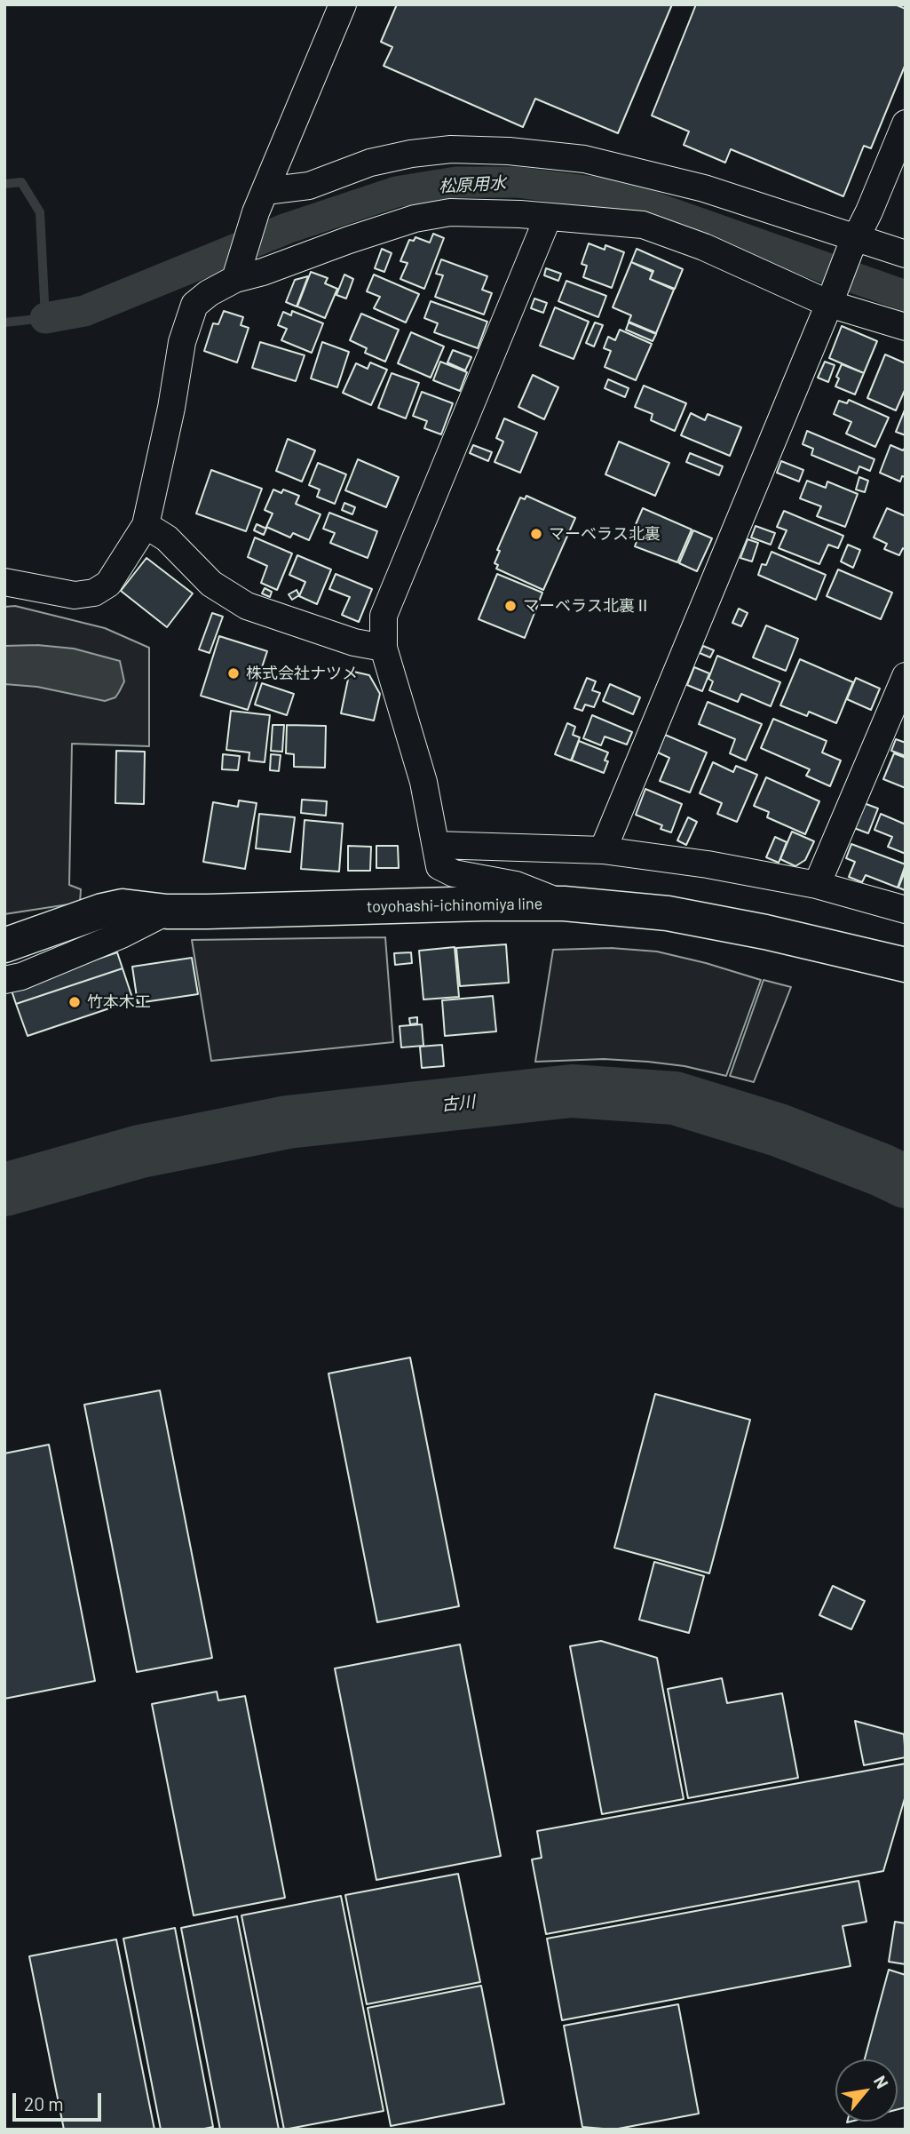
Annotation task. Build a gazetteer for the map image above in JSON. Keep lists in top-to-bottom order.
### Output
{
  "streets": {
    "main road": ["toyohashi-ichinomiya line"]
  },
  "water": ["松原用水", "古川"],
  "places": [
    "マーベラス北裏",
    "マーベラス北裏Ⅱ",
    "株式会社ナツメ",
    "竹本木工"
  ],
  "scale_bar": "20 m",
  "north": "top right"
}
